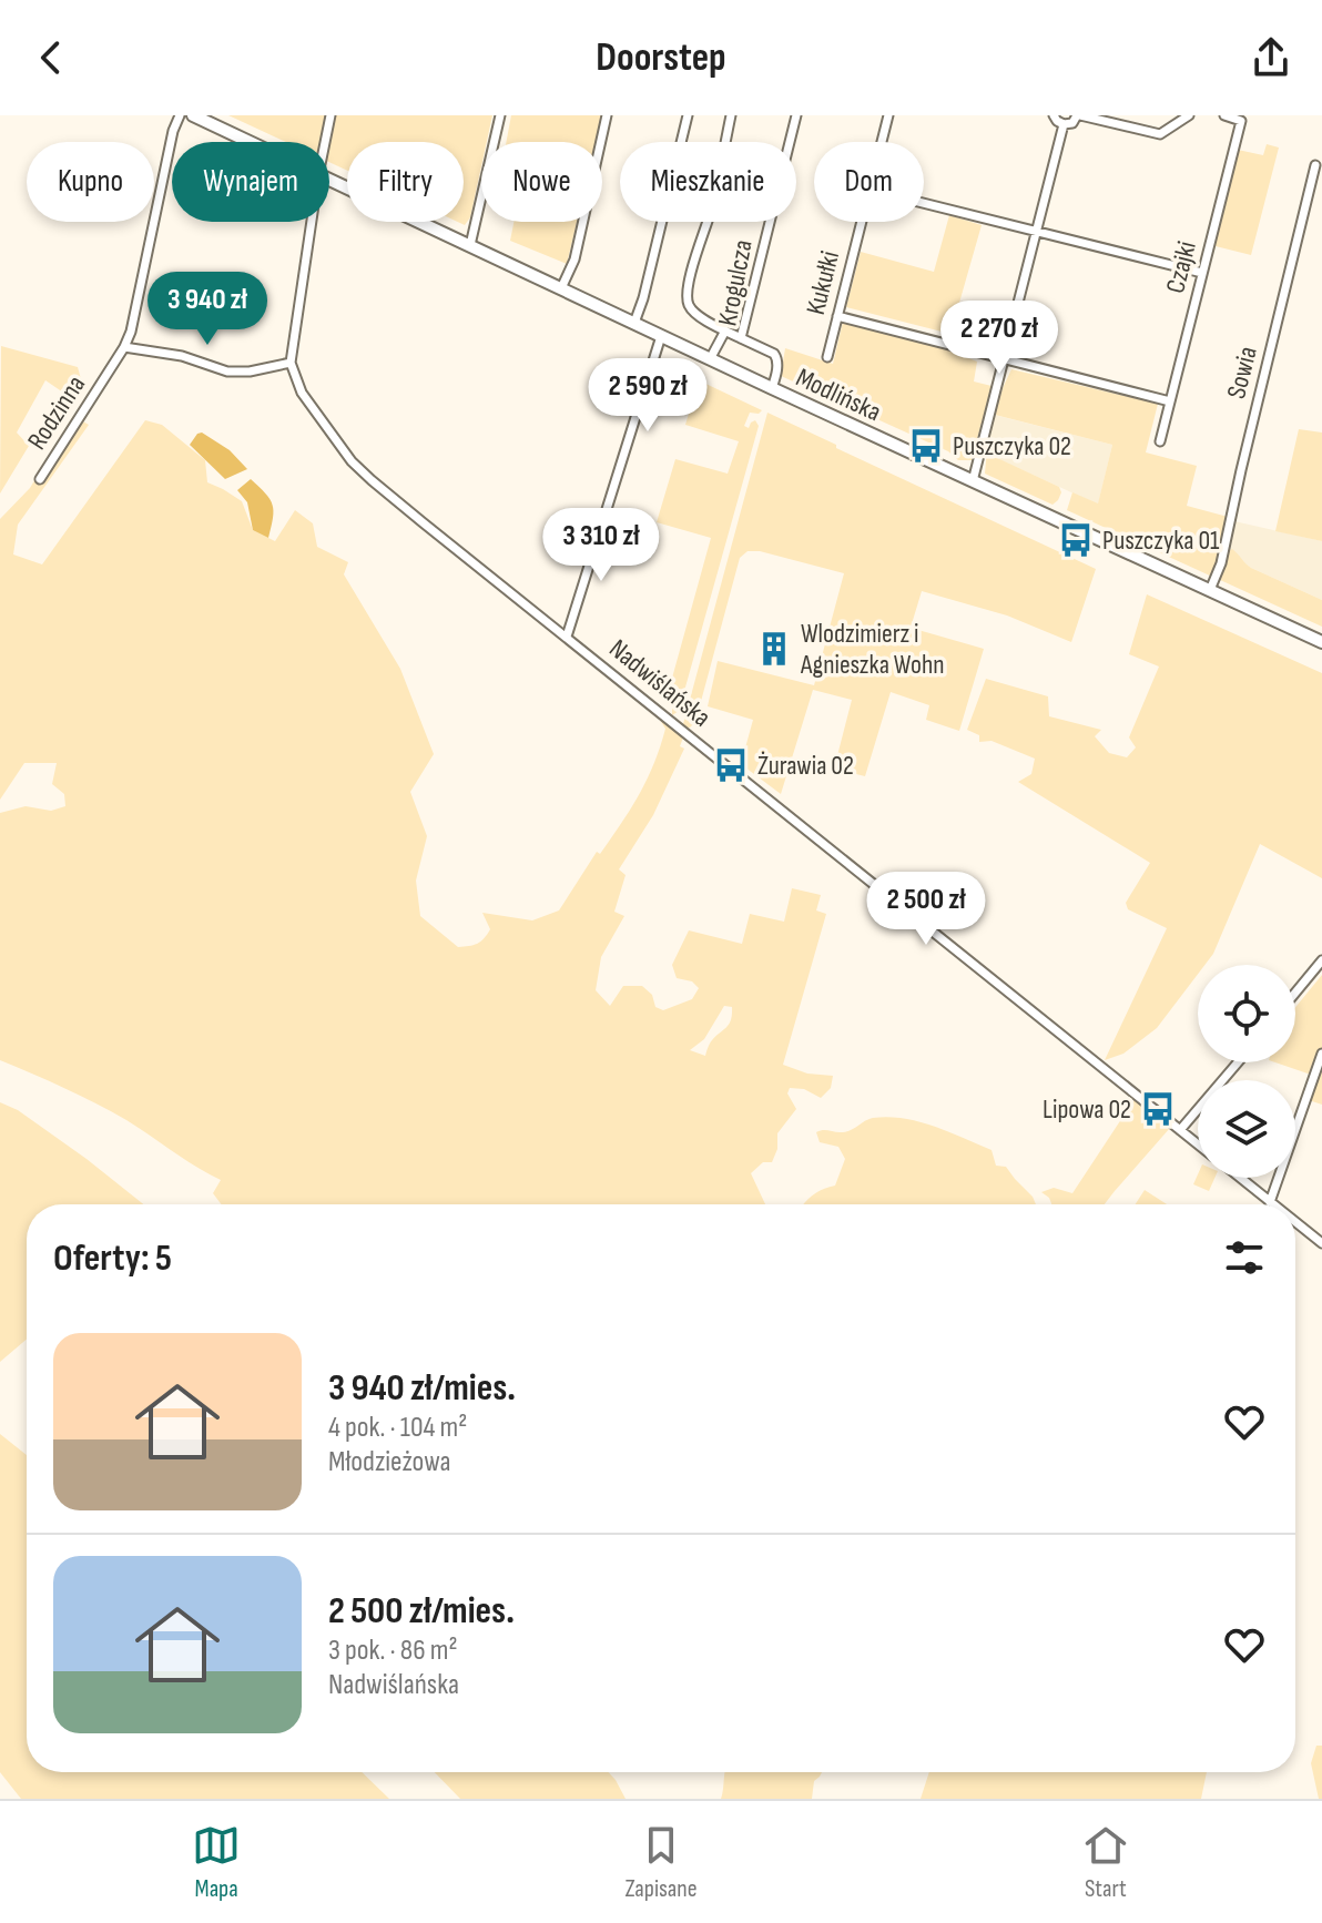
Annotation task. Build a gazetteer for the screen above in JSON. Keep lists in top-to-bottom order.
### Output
{
  "streets": {
    "main road": ["Modlińska"],
    "street": [
      "Czajki",
      "Krogulcza",
      "Kukułki",
      "Sowia",
      "Rodzinna",
      "Nadwiślańska"
    ]
  },
  "crossings": [
    ["Krogulcza", "Modlińska"],
    ["Sowia", "Modlińska"]
  ],
  "places": {
    "bus stop": [
      "Puszczyka 02",
      "Puszczyka 01",
      "Żurawia 02",
      "Lipowa 02"
    ],
    "building": ["Wlodzimierz i Agnieszka Wohn"]
  },
  "page": {
    "header": "Doorstep",
    "chip": [
      "Kupno",
      "Wynajem",
      "Filtry",
      "Nowe",
      "Mieszkanie",
      "Dom"
    ],
    "price": [
      "3 940 zł",
      "2 270 zł",
      "2 590 zł",
      "3 310 zł",
      "2 500 zł"
    ],
    "heading": "Oferty: 5",
    "list": [
      {
        "name": "3 940 zł/mies.",
        "note": "4 pok. · 104 m² · Młodzieżowa"
      },
      {
        "name": "2 500 zł/mies.",
        "note": "3 pok. · 86 m² · Nadwiślańska"
      }
    ],
    "tabs": ["Mapa", "Zapisane", "Start"]
  }
}
